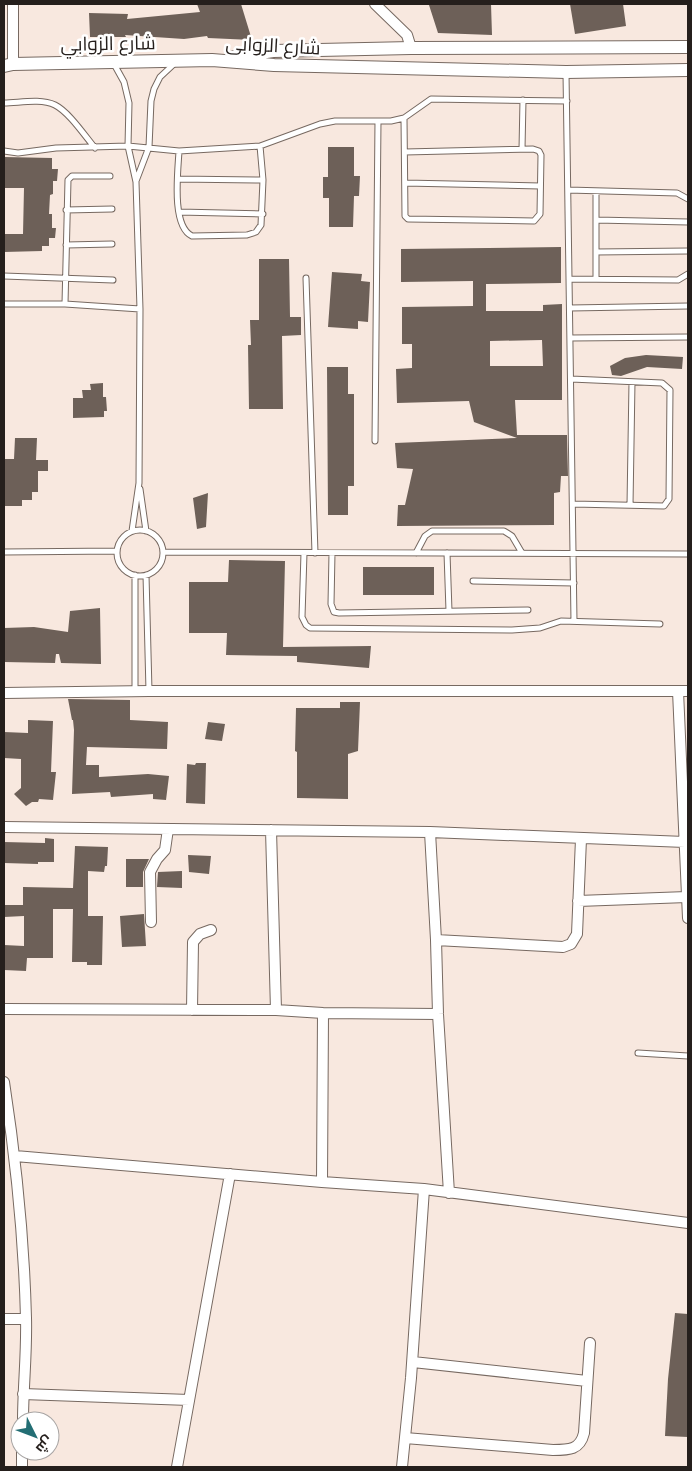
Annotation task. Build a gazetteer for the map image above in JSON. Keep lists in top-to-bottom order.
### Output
{
  "streets": {
    "street": ["شارع الزوابي", "شارع الزوابى"]
  },
  "crossings": [
    ["شارع الزوابي", "شارع الزوابى"]
  ],
  "north": "bottom right"
}
